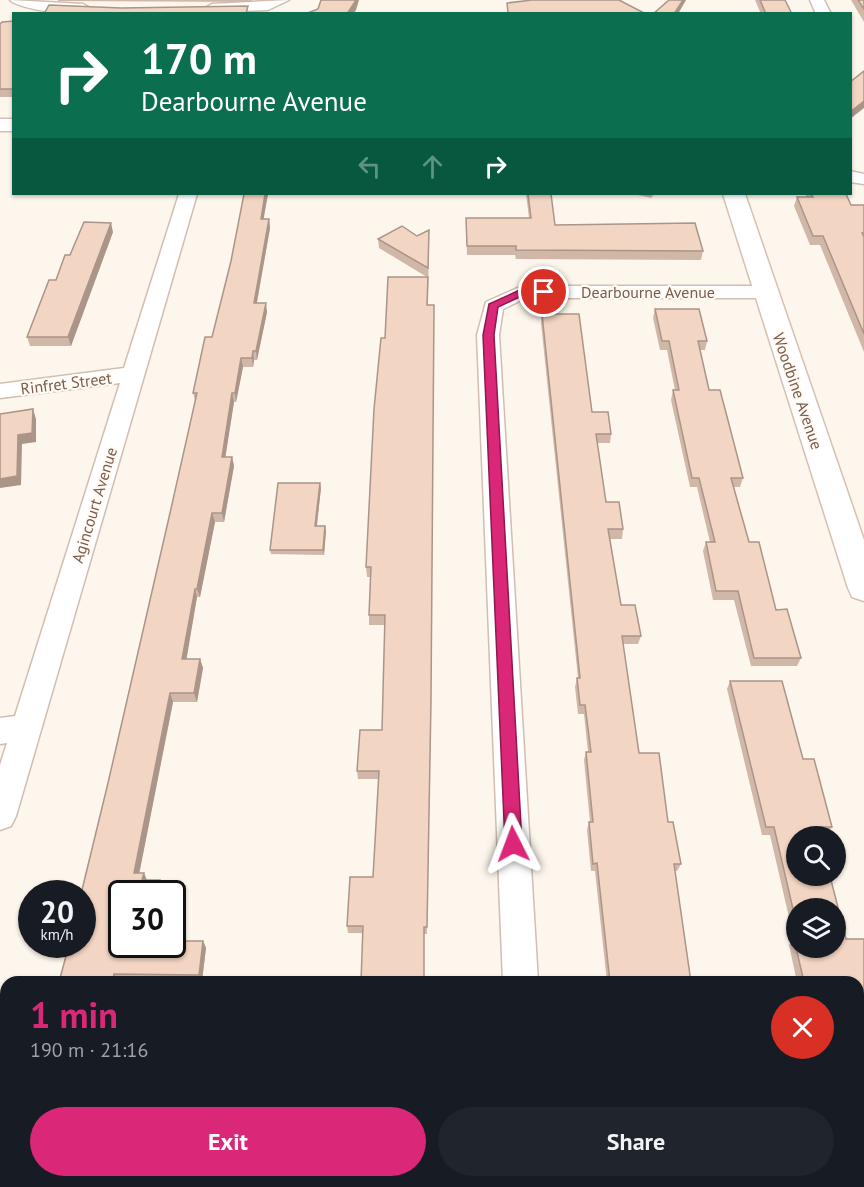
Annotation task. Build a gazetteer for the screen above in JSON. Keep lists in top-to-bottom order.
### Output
{
  "streets": {
    "street": [
      "Dearbourne Avenue",
      "Rinfret Street",
      "Woodbine Avenue",
      "Agincourt Avenue"
    ]
  },
  "crossings": [
    ["Dearbourne Avenue", "Woodbine Avenue"],
    ["Rinfret Street", "Agincourt Avenue"]
  ],
  "page": {
    "turn": ["170 m", "Dearbourne Avenue"],
    "speed": "20 km/h",
    "limit": "30",
    "heading": ["1 min", "190 m · 21:16"],
    "buttons": ["Exit", "Share"]
  }
}
